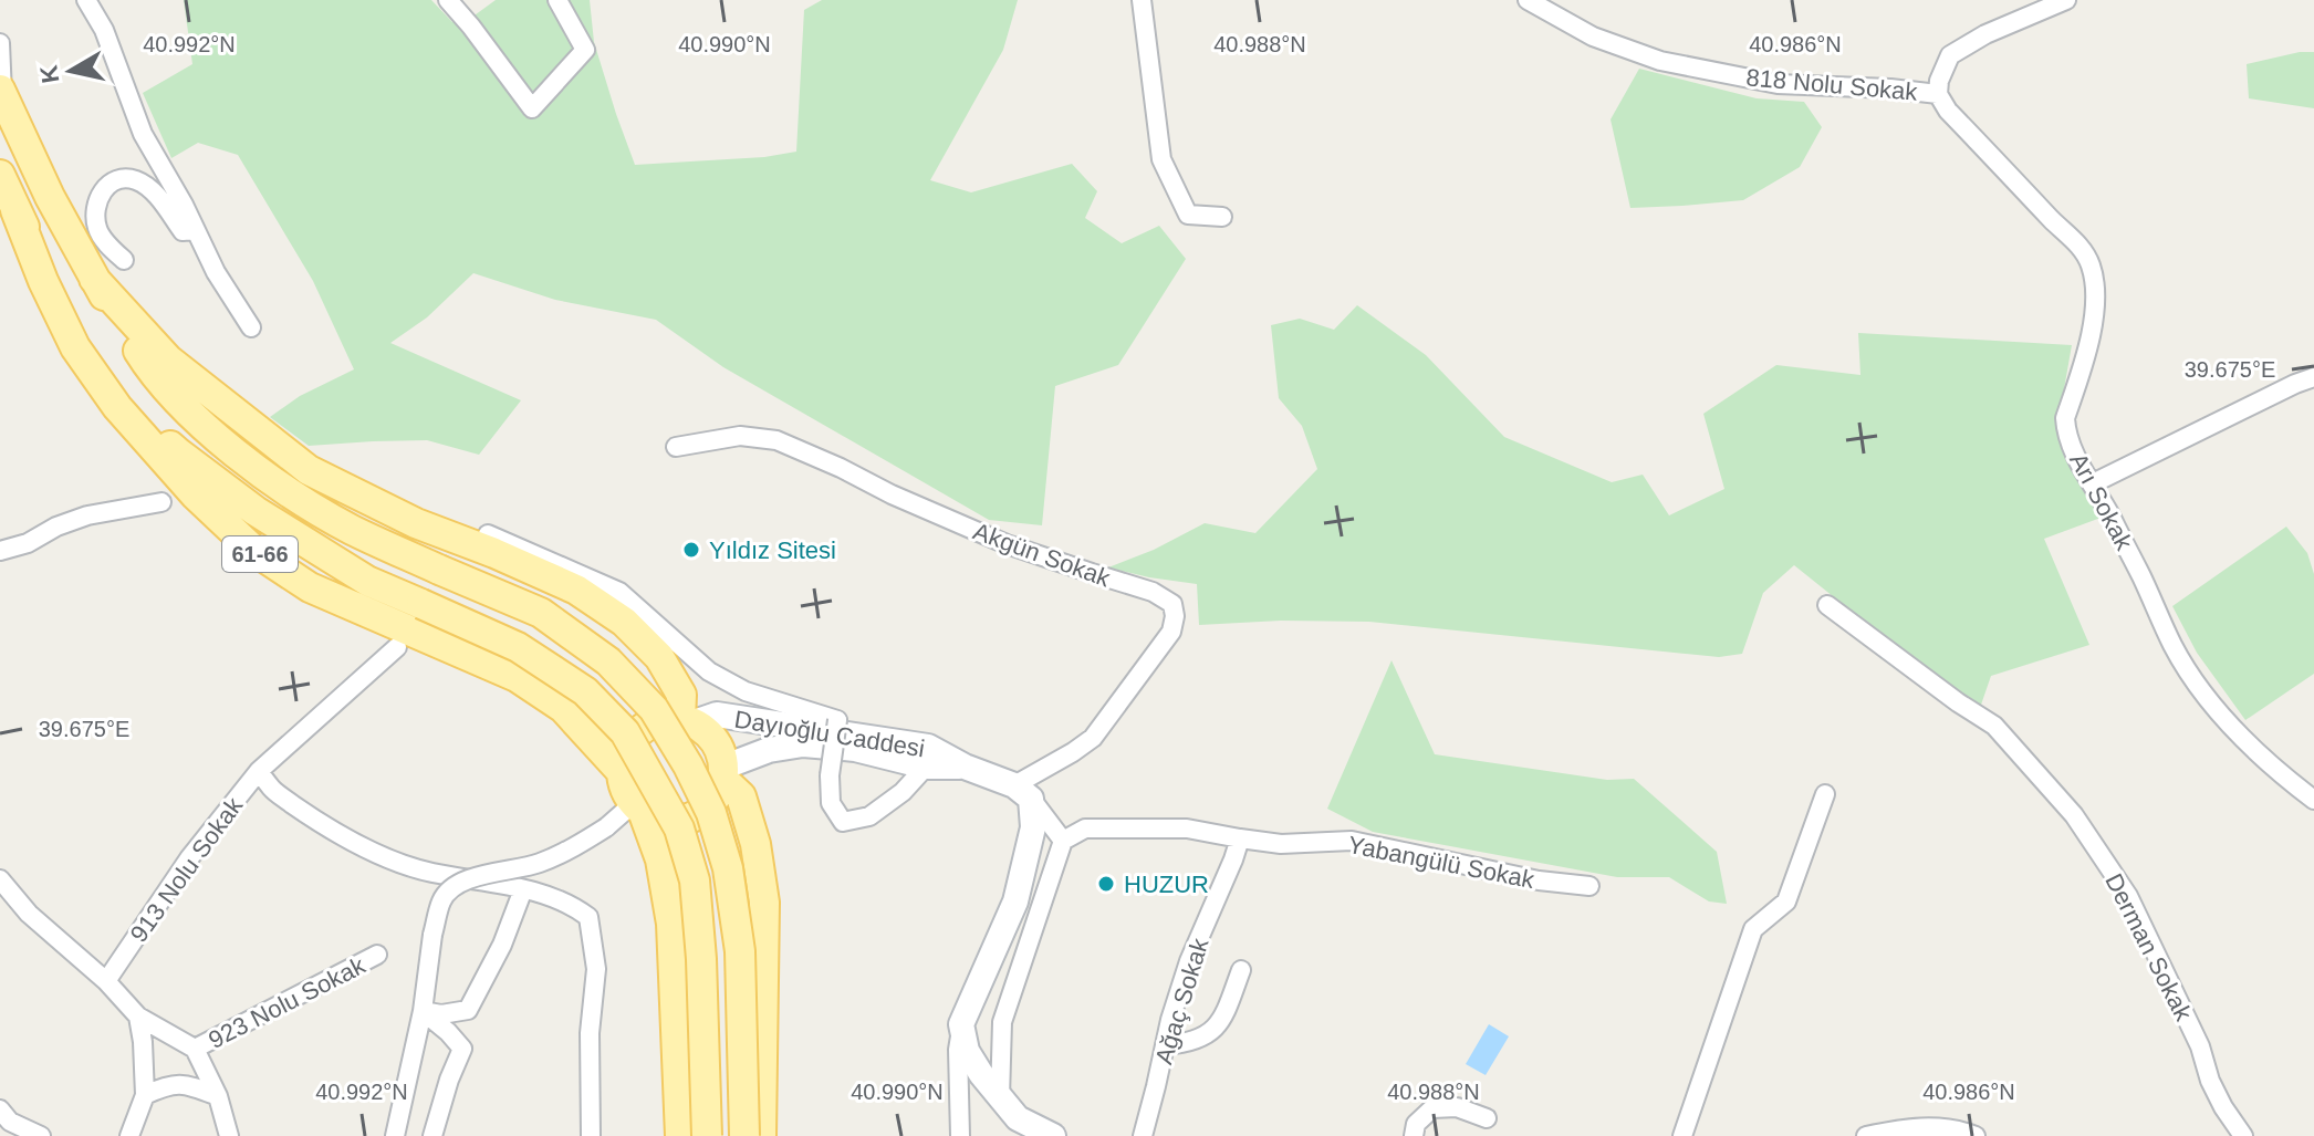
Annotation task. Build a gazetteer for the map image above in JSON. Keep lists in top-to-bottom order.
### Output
{
  "streets": {
    "main road": ["61-66"],
    "street": [
      "818 Nolu Sokak",
      "Arı Sokak",
      "Akgün Sokak",
      "Dayıoğlu Caddesi",
      "Yabangülü Sokak",
      "913 Nolu Sokak",
      "Derman Sokak",
      "Ağaç Sokak",
      "923 Nolu Sokak"
    ]
  },
  "crossings": [
    ["818 Nolu Sokak", "Arı Sokak"],
    ["61-66", "Dayıoğlu Caddesi"],
    ["Akgün Sokak", "Dayıoğlu Caddesi"],
    ["Yabangülü Sokak", "Ağaç Sokak"]
  ],
  "places": ["Yıldız Sitesi", "HUZUR"],
  "north": "left",
  "coordinates": [
    "40.992°N",
    "40.990°N",
    "40.988°N",
    "40.986°N",
    "39.675°E"
  ]
}
